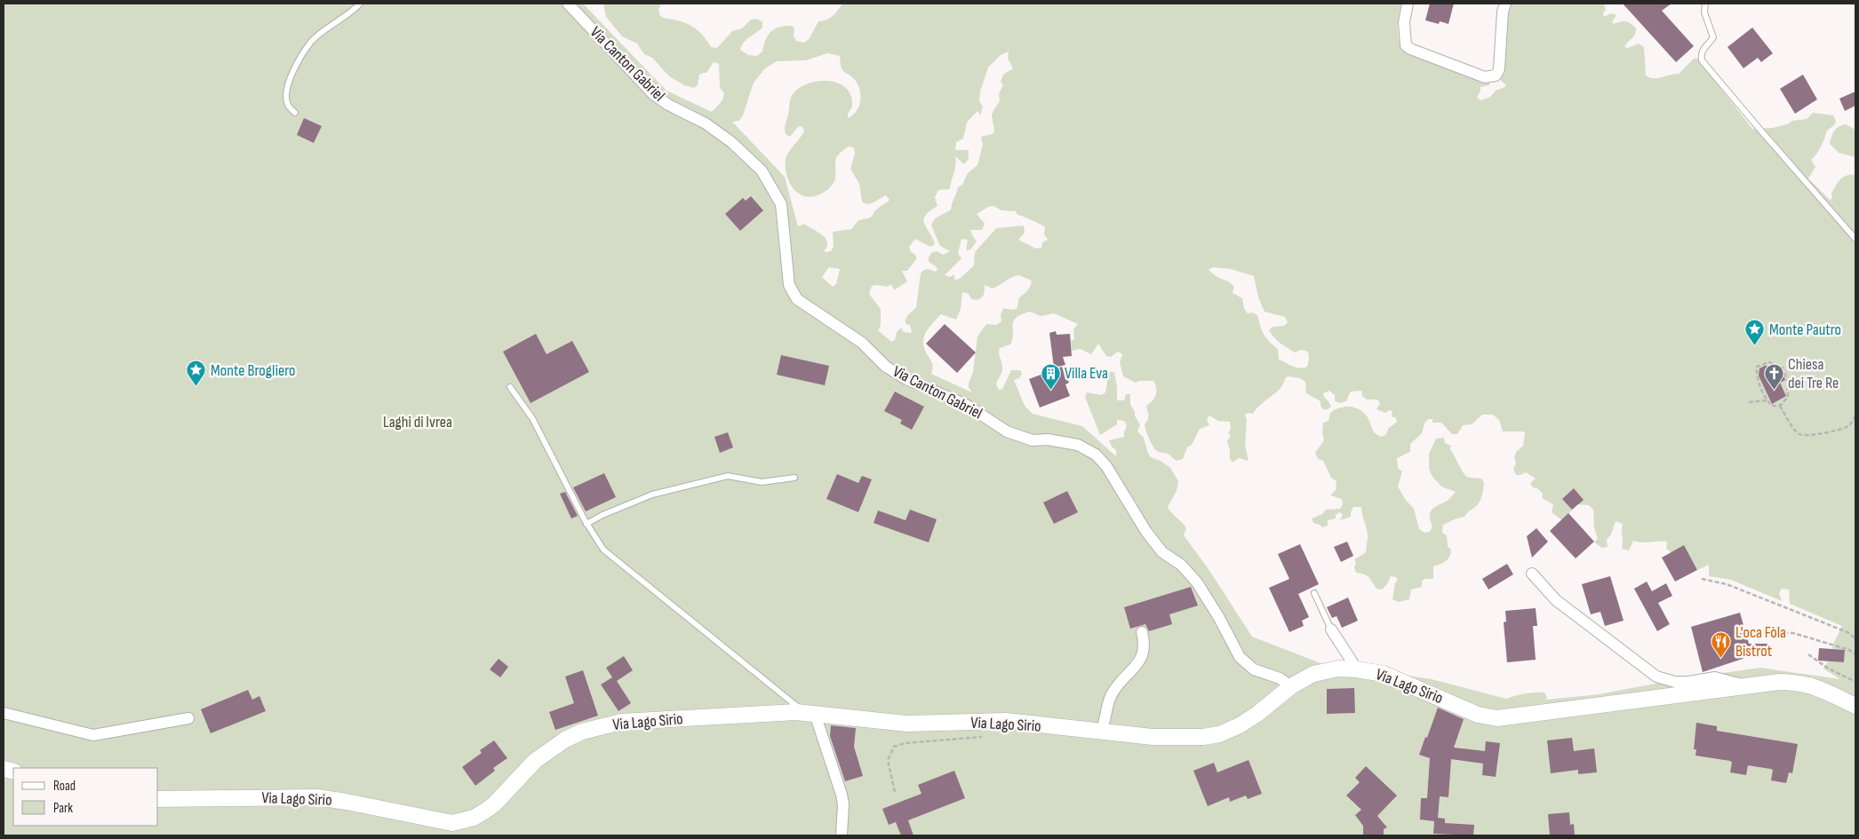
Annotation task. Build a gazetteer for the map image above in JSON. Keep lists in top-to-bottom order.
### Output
{
  "streets": {
    "main road": ["Via Lago Sirio"],
    "street": ["Via Canton Gabriel"]
  },
  "crossings": [
    ["Via Canton Gabriel", "Via Lago Sirio"]
  ],
  "parks": ["Laghi di Ivrea"],
  "places": {
    "place": ["Monte Pautro", "Monte Brogliero"],
    "building": ["Villa Eva"],
    "church": ["Chiesa dei Tre Re"],
    "restaurant": ["L'oca Fòla Bistrot"]
  },
  "legend": ["Road", "Park"]
}
